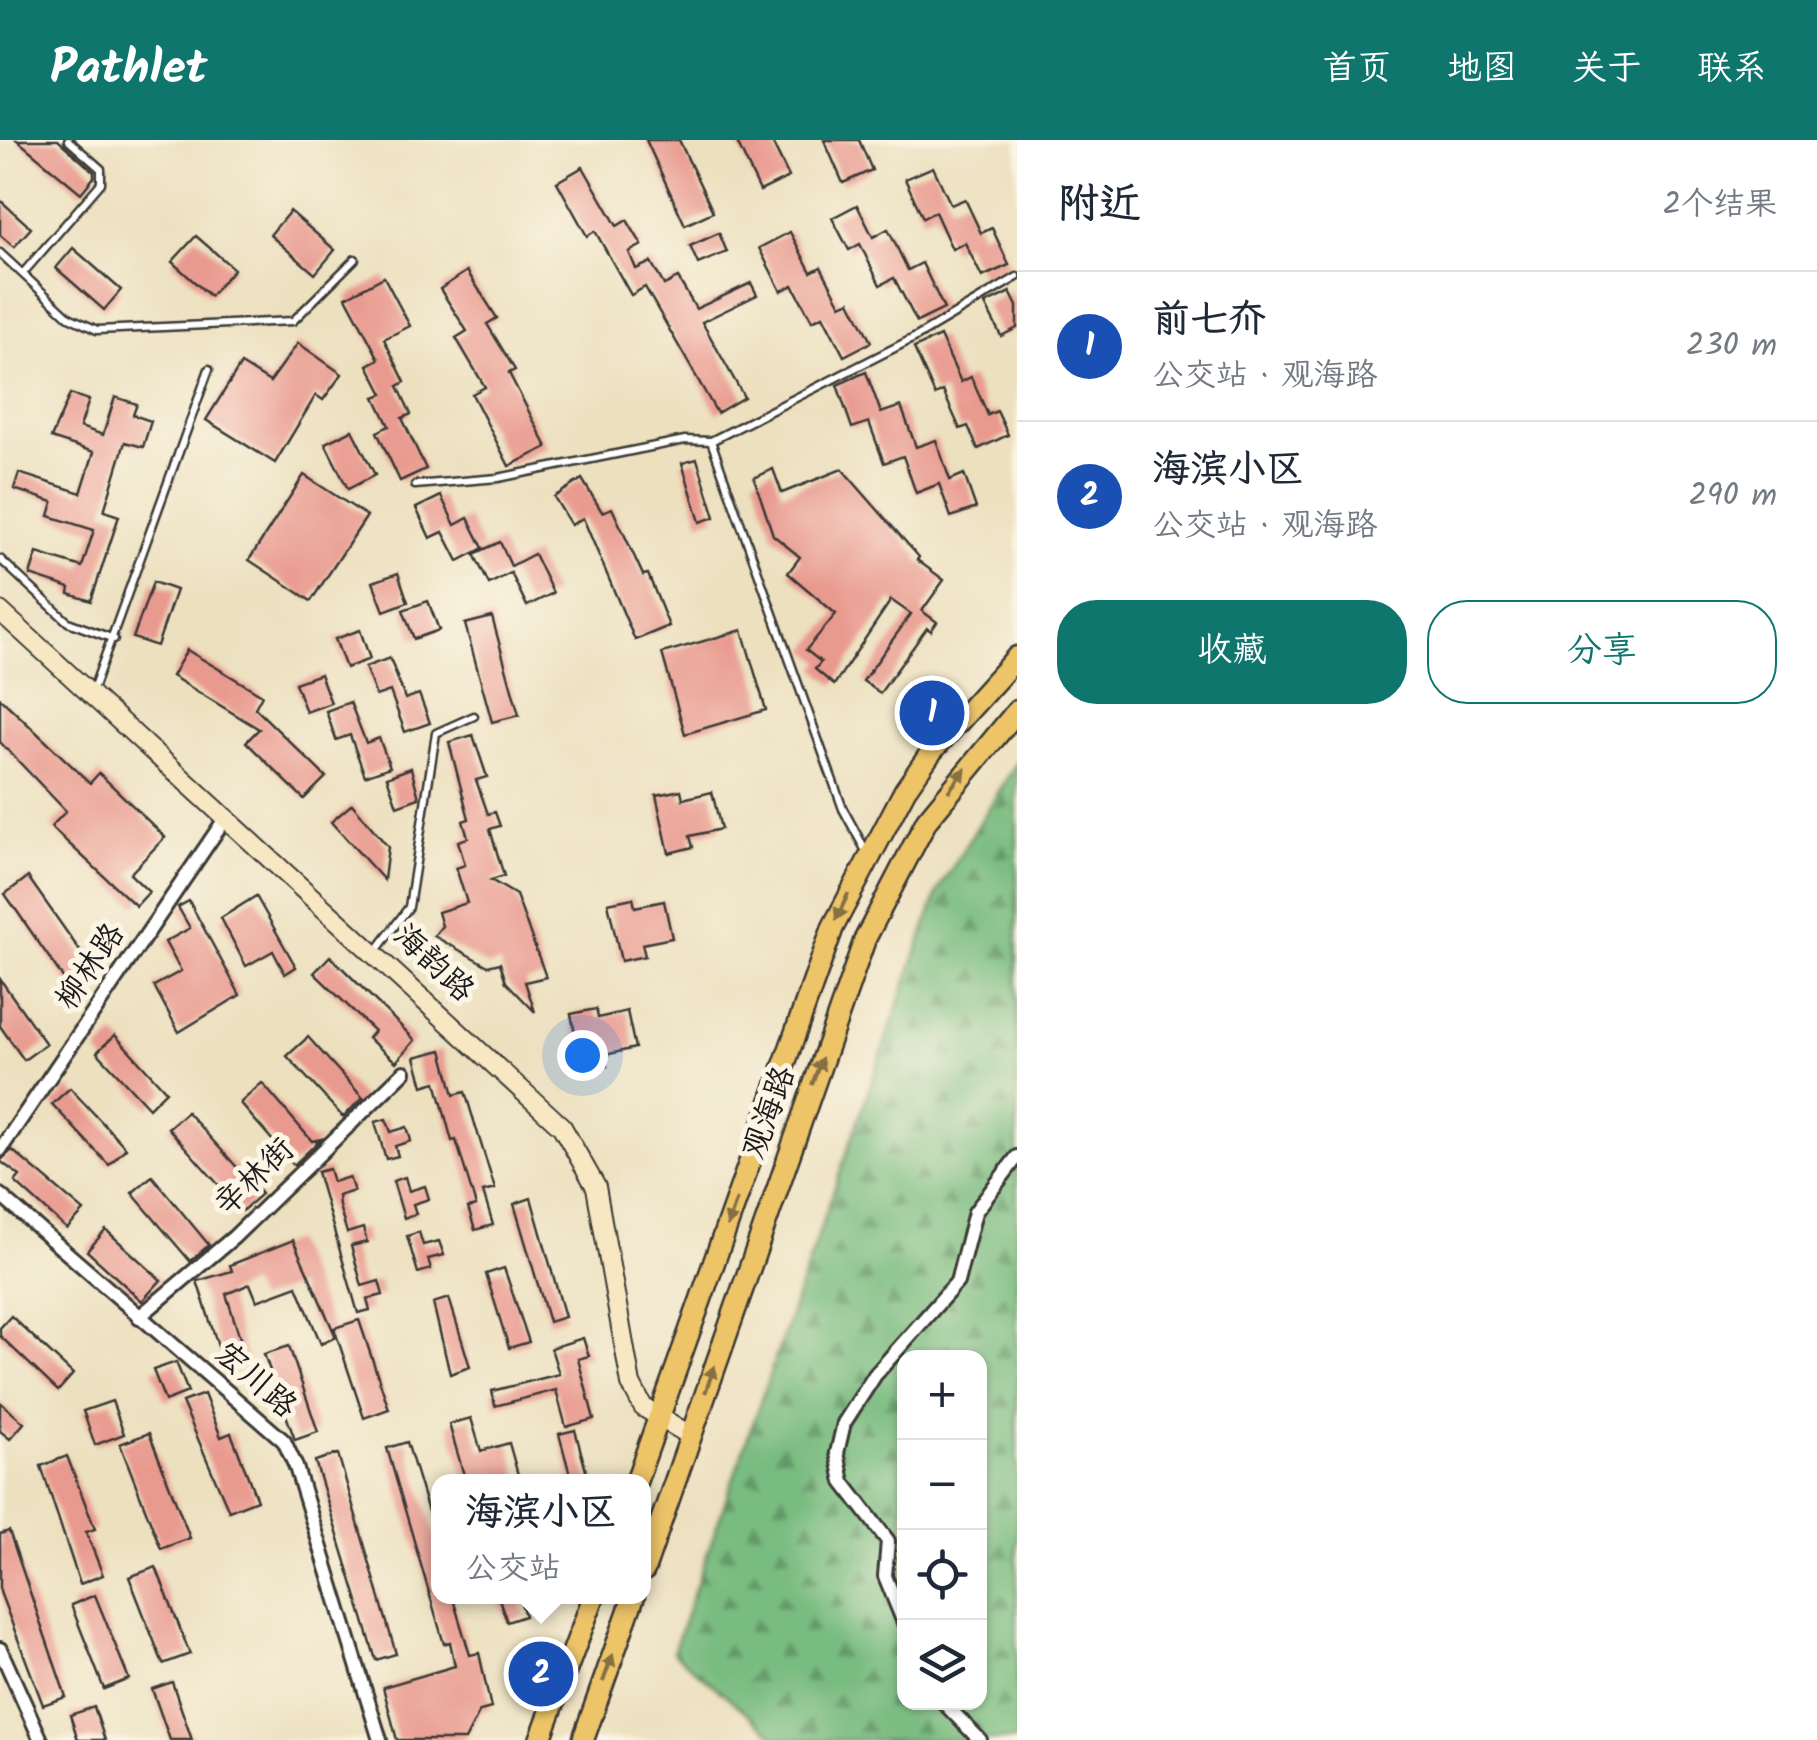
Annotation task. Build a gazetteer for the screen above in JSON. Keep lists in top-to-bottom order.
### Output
{
  "streets": {
    "main road": ["观海路"],
    "street": [
      "海韵路",
      "柳林路",
      "辛林街",
      "宏川路"
    ]
  },
  "crossings": [
    ["海韵路", "柳林路"],
    ["海韵路", "观海路"],
    ["辛林街", "宏川路"]
  ],
  "page": {
    "header": "Pathlet",
    "nav": [
      "首页",
      "地图",
      "关于",
      "联系"
    ],
    "heading": ["附近", "2个结果"],
    "list": [
      {
        "mark": "1",
        "name": "前七夼",
        "note": "公交站 · 观海路",
        "value": "230 m"
      },
      {
        "mark": "2",
        "name": "海滨小区",
        "note": "公交站 · 观海路",
        "value": "290 m"
      }
    ],
    "buttons": ["收藏", "分享"],
    "pins": ["1", "2"],
    "map_buttons": ["+", "−"],
    "popup": ["海滨小区", "公交站"]
  }
}
